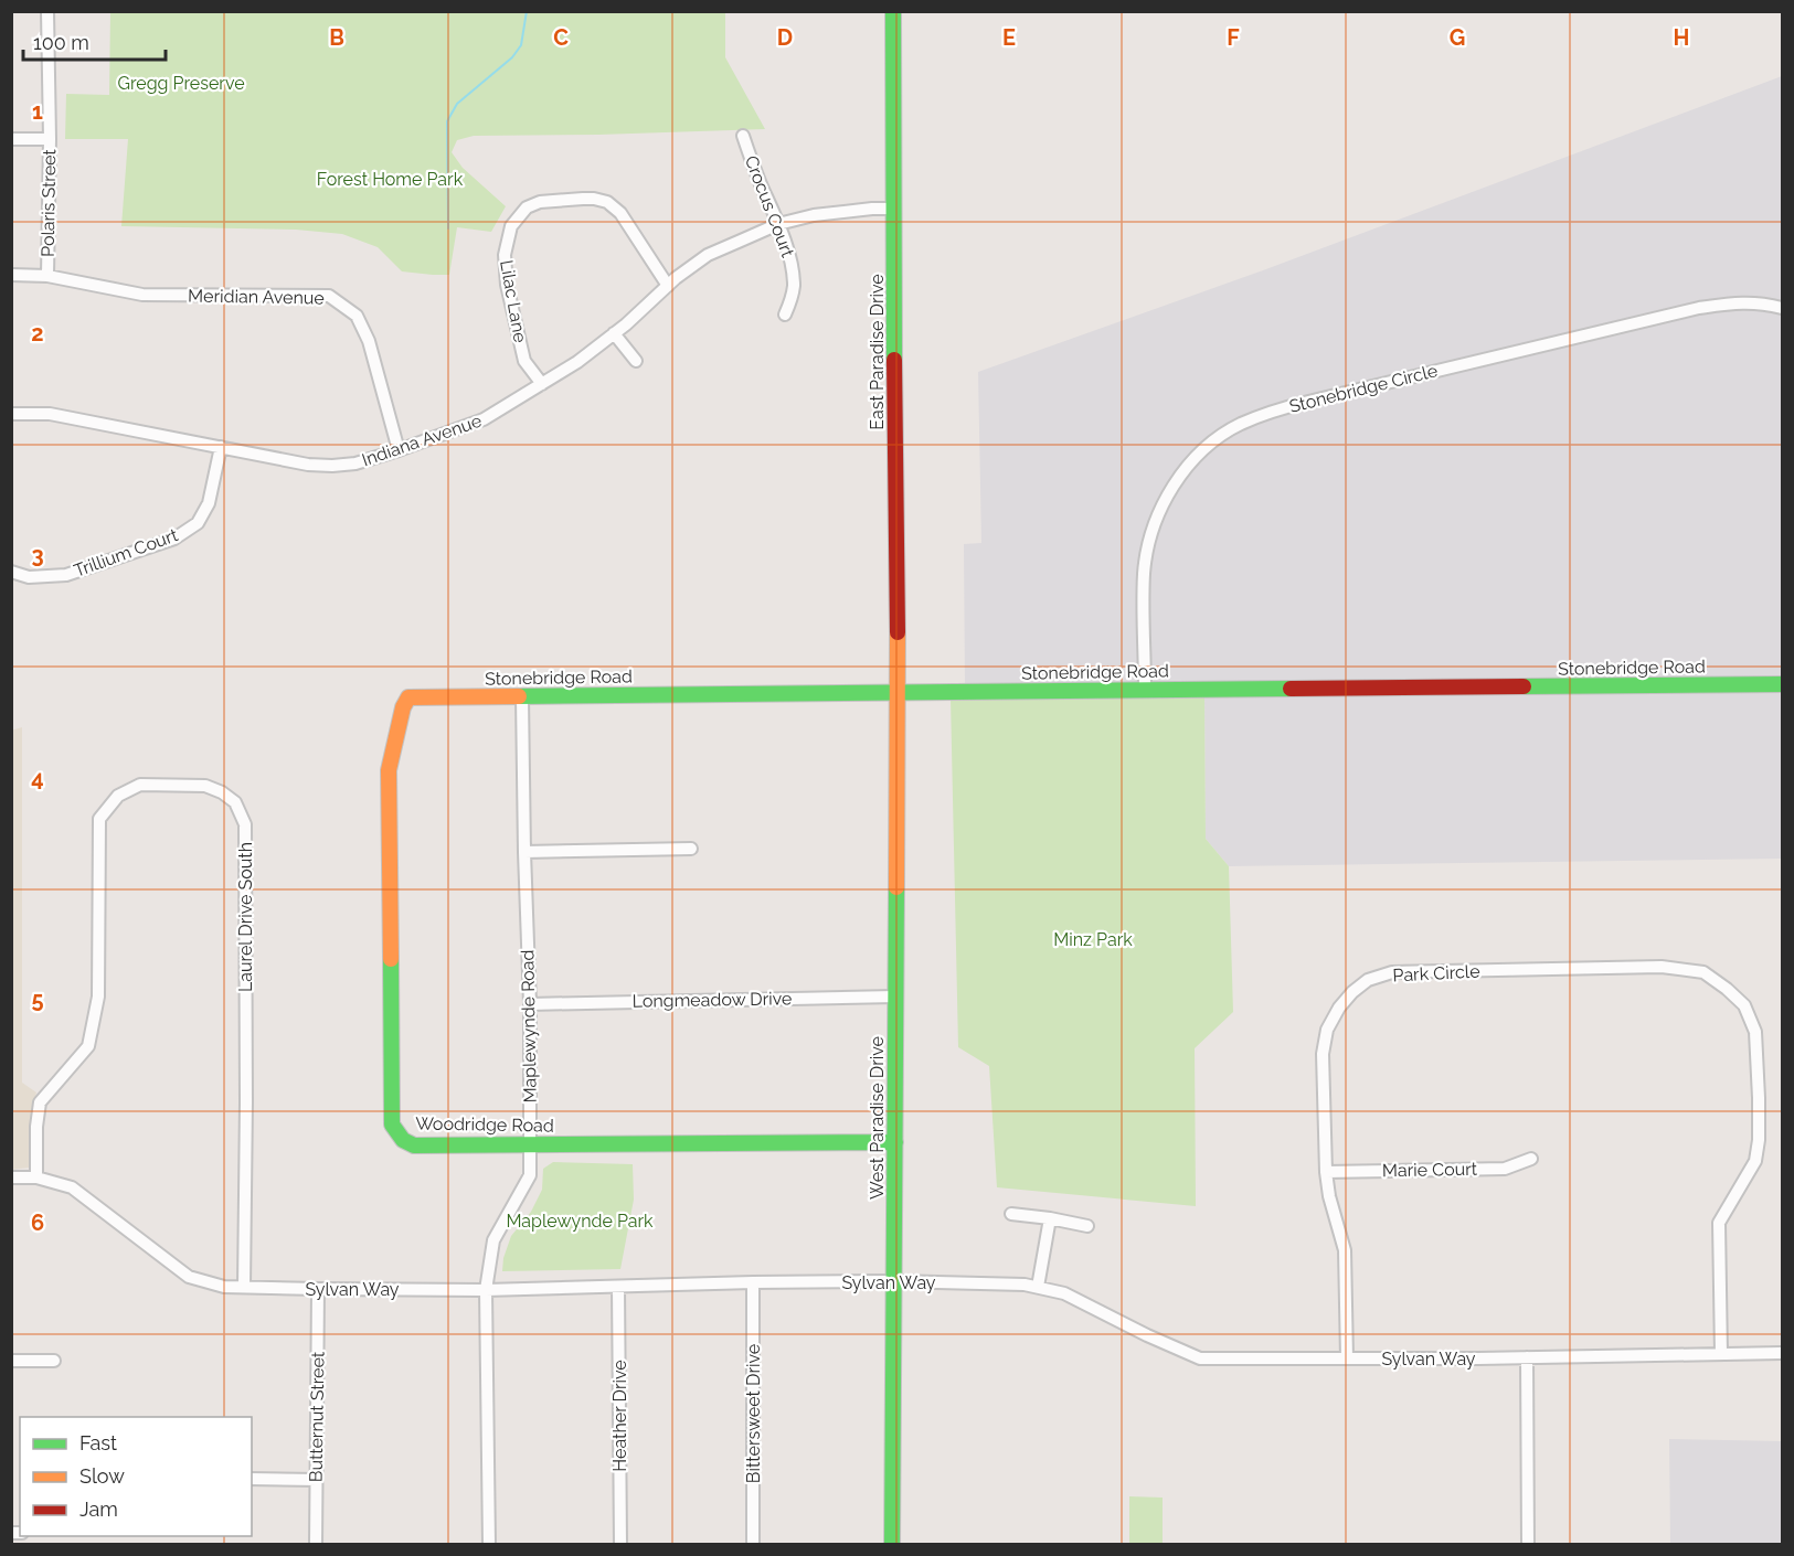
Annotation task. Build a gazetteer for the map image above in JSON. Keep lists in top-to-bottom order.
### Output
{
  "streets": {
    "street": [
      "Polaris Street",
      "Crocus Court",
      "Meridian Avenue",
      "Lilac Lane",
      "East Paradise Drive",
      "Stonebridge Circle",
      "Indiana Avenue",
      "Trillium Court",
      "Stonebridge Road",
      "Laurel Drive South",
      "Park Circle",
      "Longmeadow Drive",
      "Maplewynde Road",
      "West Paradise Drive",
      "Woodridge Road",
      "Marie Court",
      "Sylvan Way",
      "Bittersweet Drive",
      "Heather Drive",
      "Butternut Street"
    ]
  },
  "crossings": [
    ["Polaris Street", "Meridian Avenue"],
    ["Crocus Court", "Indiana Avenue"],
    ["Meridian Avenue", "Indiana Avenue"],
    ["Lilac Lane", "Indiana Avenue"],
    ["East Paradise Drive", "Indiana Avenue"],
    ["East Paradise Drive", "Stonebridge Road"],
    ["East Paradise Drive", "West Paradise Drive"],
    ["Stonebridge Circle", "Stonebridge Road"],
    ["Indiana Avenue", "Trillium Court"],
    ["Stonebridge Road", "Maplewynde Road"],
    ["Stonebridge Road", "West Paradise Drive"],
    ["Stonebridge Road", "Woodridge Road"],
    ["Laurel Drive South", "Sylvan Way"],
    ["Park Circle", "Marie Court"],
    ["Park Circle", "Sylvan Way"],
    ["Longmeadow Drive", "Maplewynde Road"],
    ["Longmeadow Drive", "West Paradise Drive"],
    ["Maplewynde Road", "Woodridge Road"],
    ["Maplewynde Road", "Sylvan Way"],
    ["West Paradise Drive", "Woodridge Road"],
    ["West Paradise Drive", "Sylvan Way"],
    ["Sylvan Way", "Bittersweet Drive"],
    ["Sylvan Way", "Heather Drive"],
    ["Sylvan Way", "Butternut Street"]
  ],
  "parks": [
    "Gregg Preserve",
    "Forest Home Park",
    "Minz Park",
    "Maplewynde Park"
  ],
  "legend": ["Fast", "Slow", "Jam"],
  "scale_bar": "100 m",
  "grid": {
    "columns": [
      "B",
      "C",
      "D",
      "E",
      "F",
      "G",
      "H"
    ],
    "rows": [
      "1",
      "2",
      "3",
      "4",
      "5",
      "6"
    ]
  }
}
